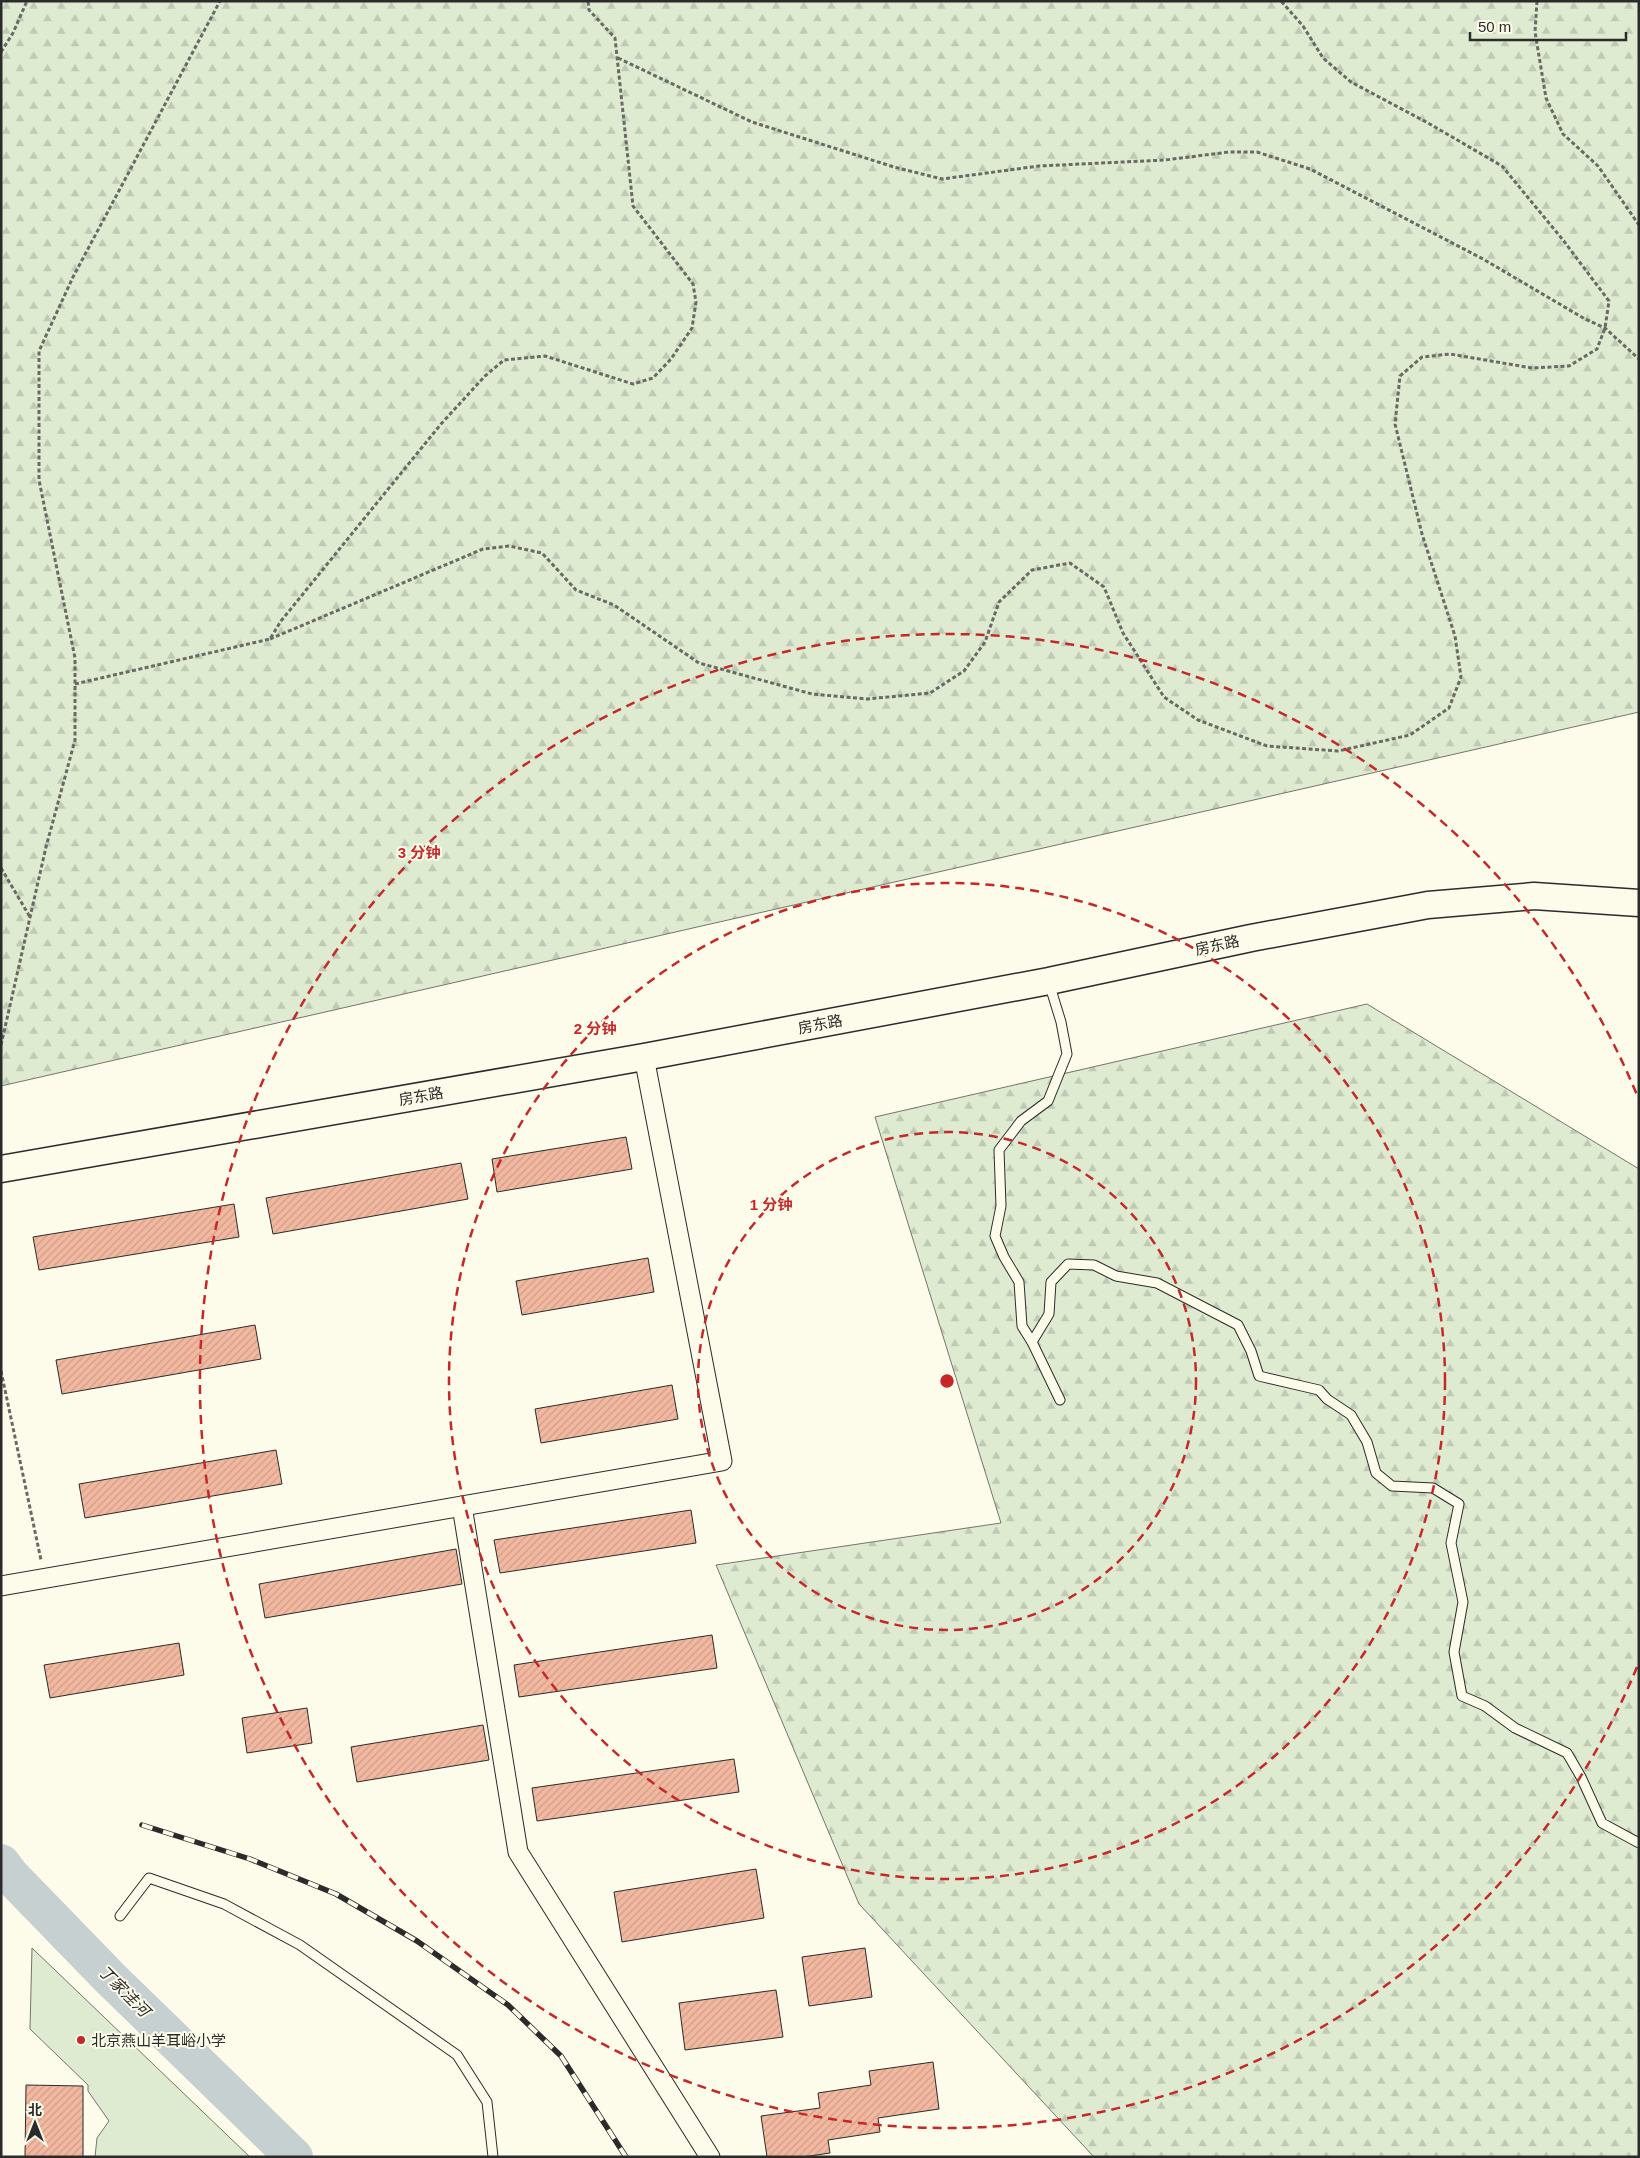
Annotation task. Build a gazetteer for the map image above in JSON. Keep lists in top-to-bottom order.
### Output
{
  "streets": {
    "main road": ["房东路"]
  },
  "water": ["丁家洼河"],
  "places": ["北京燕山羊耳峪小学"],
  "scale_bar": "50 m",
  "north": "top",
  "rings": ["3 分钟", "2 分钟", "1 分钟"]
}
